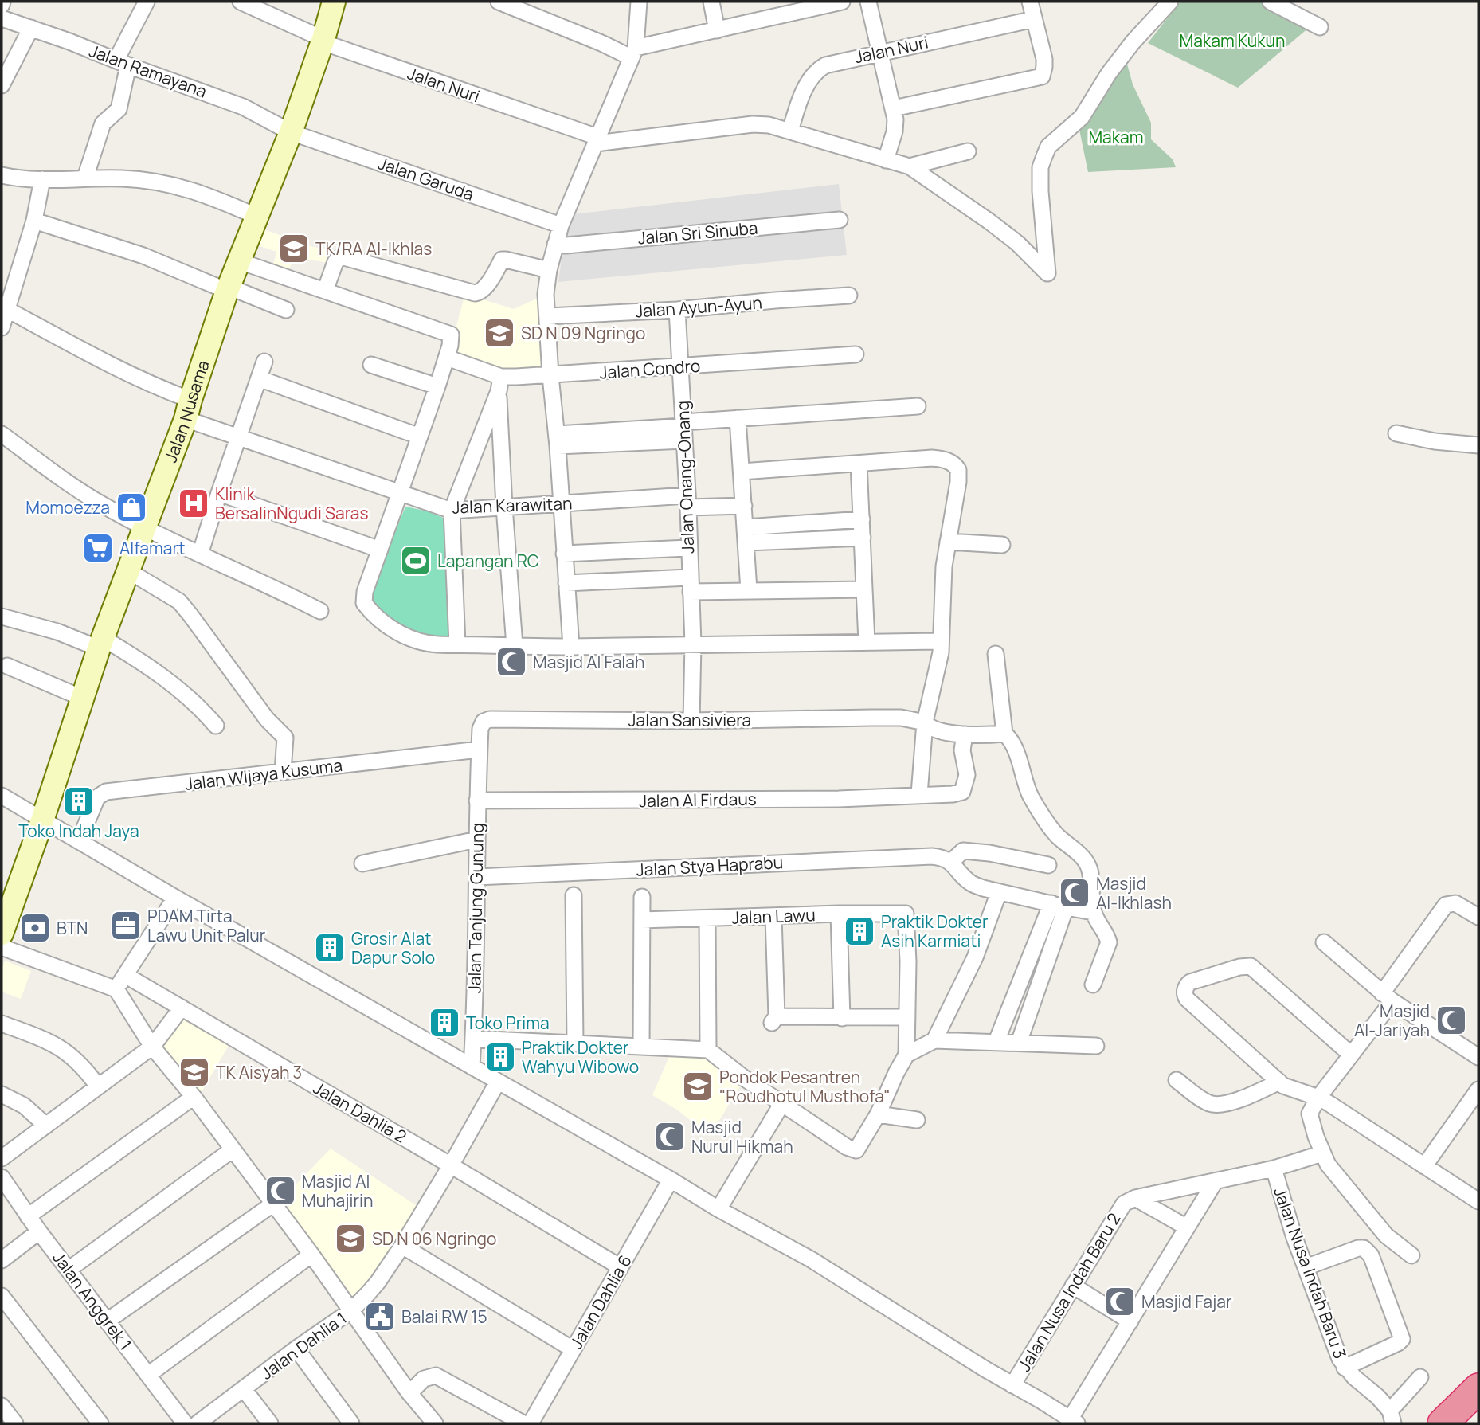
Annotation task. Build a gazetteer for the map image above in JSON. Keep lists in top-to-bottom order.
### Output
{
  "streets": {
    "street": [
      "Jalan Nuri",
      "Jalan Ramayana",
      "Jalan Garuda",
      "Jalan Sri Sinuba",
      "Jalan Ayun-Ayun",
      "Jalan Condro",
      "Jalan Nusama",
      "Jalan Onang-Onang",
      "Jalan Karawitan",
      "Jalan Sansiviera",
      "Jalan Wijaya Kusuma",
      "Jalan Al Firdaus",
      "Jalan Stya Haprabu",
      "Jalan Tanjung Gunung",
      "Jalan Lawu",
      "Jalan Dahlia 2",
      "Jalan Nusa Indah Baru 3",
      "Jalan Nusa Indah Baru 2",
      "Jalan Anggrek 1",
      "Jalan Dahlia 6",
      "Jalan Dahlia 1"
    ]
  },
  "crossings": [
    ["Jalan Nuri", "Jalan Nusama"],
    ["Jalan Ramayana", "Jalan Garuda"],
    ["Jalan Ramayana", "Jalan Nusama"],
    ["Jalan Garuda", "Jalan Nusama"],
    ["Jalan Ayun-Ayun", "Jalan Onang-Onang"],
    ["Jalan Condro", "Jalan Onang-Onang"],
    ["Jalan Nusama", "Jalan Karawitan"],
    ["Jalan Onang-Onang", "Jalan Karawitan"],
    ["Jalan Onang-Onang", "Jalan Sansiviera"],
    ["Jalan Sansiviera", "Jalan Wijaya Kusuma"],
    ["Jalan Sansiviera", "Jalan Al Firdaus"],
    ["Jalan Sansiviera", "Jalan Tanjung Gunung"],
    ["Jalan Wijaya Kusuma", "Jalan Tanjung Gunung"],
    ["Jalan Al Firdaus", "Jalan Tanjung Gunung"],
    ["Jalan Stya Haprabu", "Jalan Tanjung Gunung"],
    ["Jalan Dahlia 2", "Jalan Dahlia 6"],
    ["Jalan Dahlia 2", "Jalan Dahlia 1"],
    ["Jalan Nusa Indah Baru 3", "Jalan Nusa Indah Baru 2"]
  ],
  "parks": ["Makam Kukun", "Makam"],
  "places": {
    "school or university": [
      "TK/RA Al-Ikhlas",
      "SD N 09 Ngringo",
      "TK Aisyah 3",
      "Pondok Pesantren \"Roudhotul Musthofa\"",
      "SD N 06 Ngringo"
    ],
    "hospital": ["Klinik BersalinNgudi Saras"],
    "shop": ["Momoezza"],
    "supermarket": ["Alfamart"],
    "sports": ["Lapangan RC"],
    "mosque": [
      "Masjid Al Falah",
      "Masjid Al-Ikhlash",
      "Masjid Al-Jariyah",
      "Masjid Nurul Hikmah",
      "Masjid Al Muhajirin",
      "Masjid Fajar"
    ],
    "building": [
      "Toko Indah Jaya",
      "Praktik Dokter Asih Karmiati",
      "Grosir Alat Dapur Solo",
      "Toko Prima",
      "Praktik Dokter Wahyu Wibowo"
    ],
    "office": ["PDAM Tirta Lawu Unit Palur"],
    "bank": ["BTN"],
    "public building": ["Balai RW 15"]
  }
}
